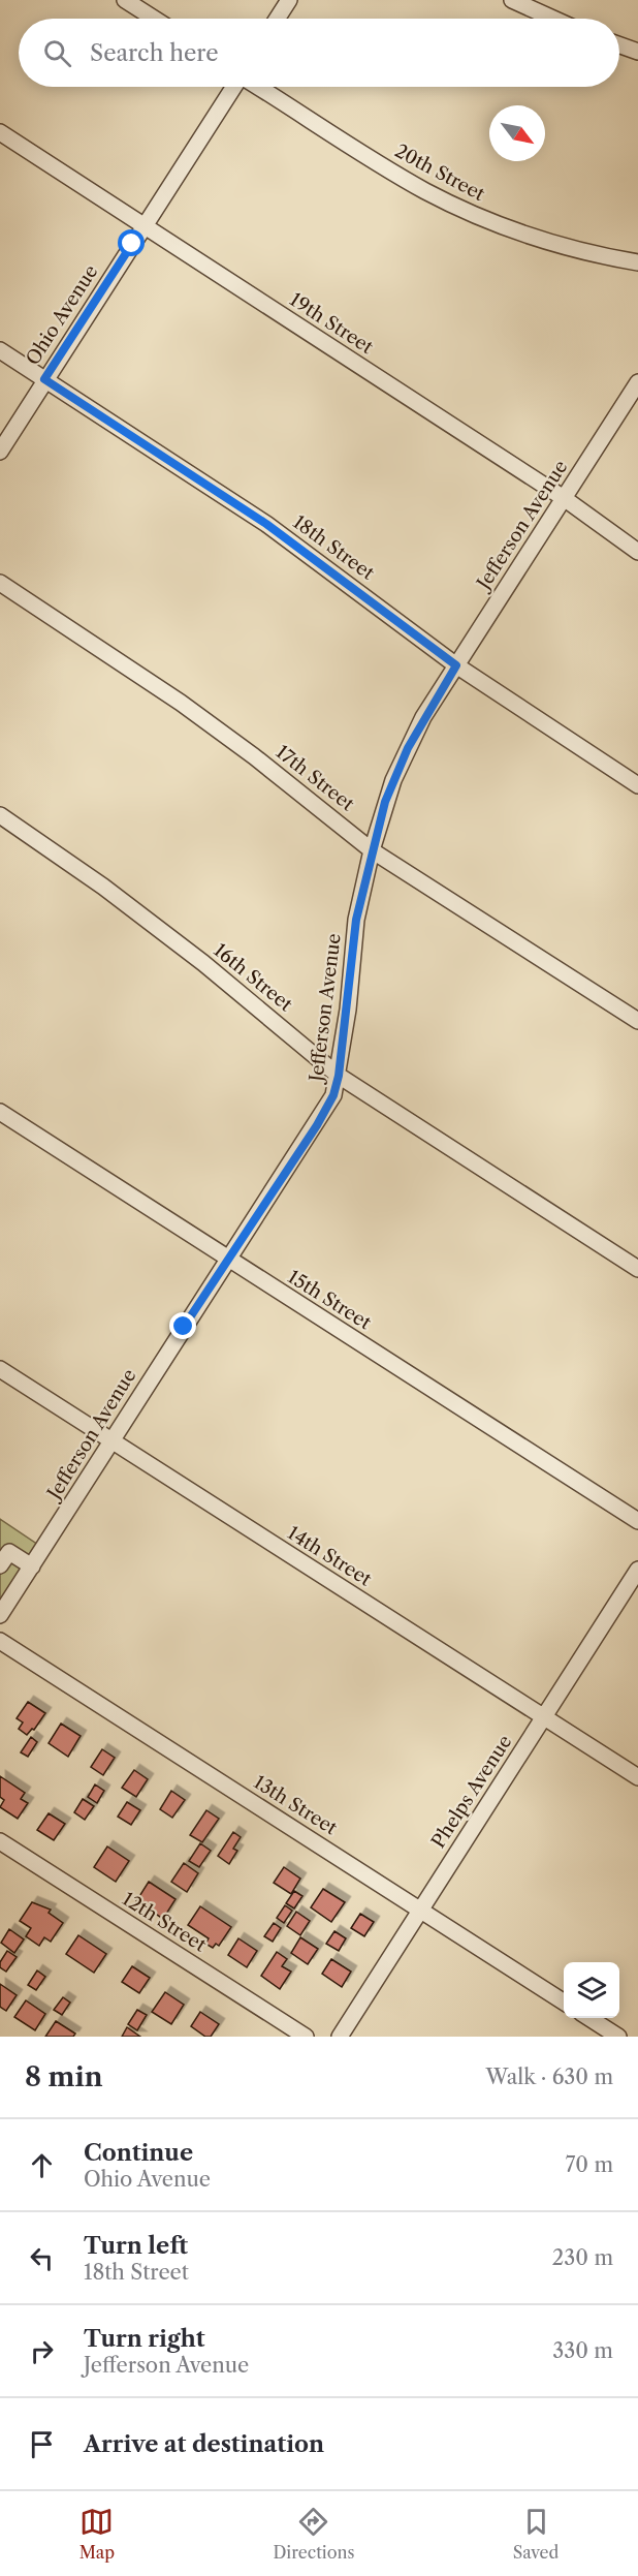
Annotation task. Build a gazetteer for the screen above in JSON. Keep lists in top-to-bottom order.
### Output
{
  "streets": {
    "street": [
      "20th Street",
      "Ohio Avenue",
      "19th Street",
      "Jefferson Avenue",
      "18th Street",
      "17th Street",
      "16th Street",
      "15th Street",
      "14th Street",
      "Phelps Avenue",
      "13th Street",
      "12th Street"
    ]
  },
  "crossings": [
    ["Ohio Avenue", "19th Street"],
    ["Ohio Avenue", "18th Street"],
    ["19th Street", "Jefferson Avenue"],
    ["Jefferson Avenue", "18th Street"],
    ["Jefferson Avenue", "17th Street"],
    ["Jefferson Avenue", "16th Street"],
    ["Jefferson Avenue", "15th Street"],
    ["Jefferson Avenue", "14th Street"],
    ["14th Street", "Phelps Avenue"],
    ["Phelps Avenue", "13th Street"]
  ],
  "north": "bottom right",
  "page": {
    "search": "Search here",
    "heading": ["8 min", "Walk · 630 m"],
    "list": [
      ["Continue", "Ohio Avenue", "70 m"],
      ["Turn left", "18th Street", "230 m"],
      ["Turn right", "Jefferson Avenue", "330 m"],
      "Arrive at destination"
    ],
    "nav": ["Map", "Directions", "Saved"]
  }
}
